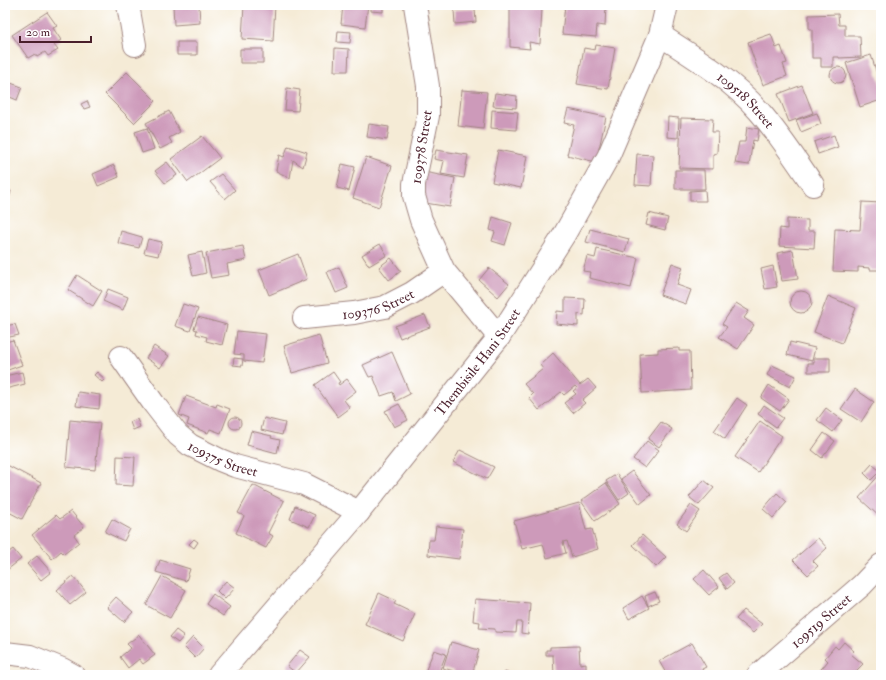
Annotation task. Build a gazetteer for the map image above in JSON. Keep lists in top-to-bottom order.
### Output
{
  "streets": {
    "street": [
      "109518 Street",
      "109378 Street",
      "109376 Street",
      "Thembisile Hani Street",
      "109375 Street",
      "109519 Street"
    ]
  },
  "crossings": [
    ["109518 Street", "Thembisile Hani Street"],
    ["109378 Street", "109376 Street"],
    ["109378 Street", "Thembisile Hani Street"],
    ["Thembisile Hani Street", "109375 Street"]
  ],
  "scale_bar": "20 m"
}
